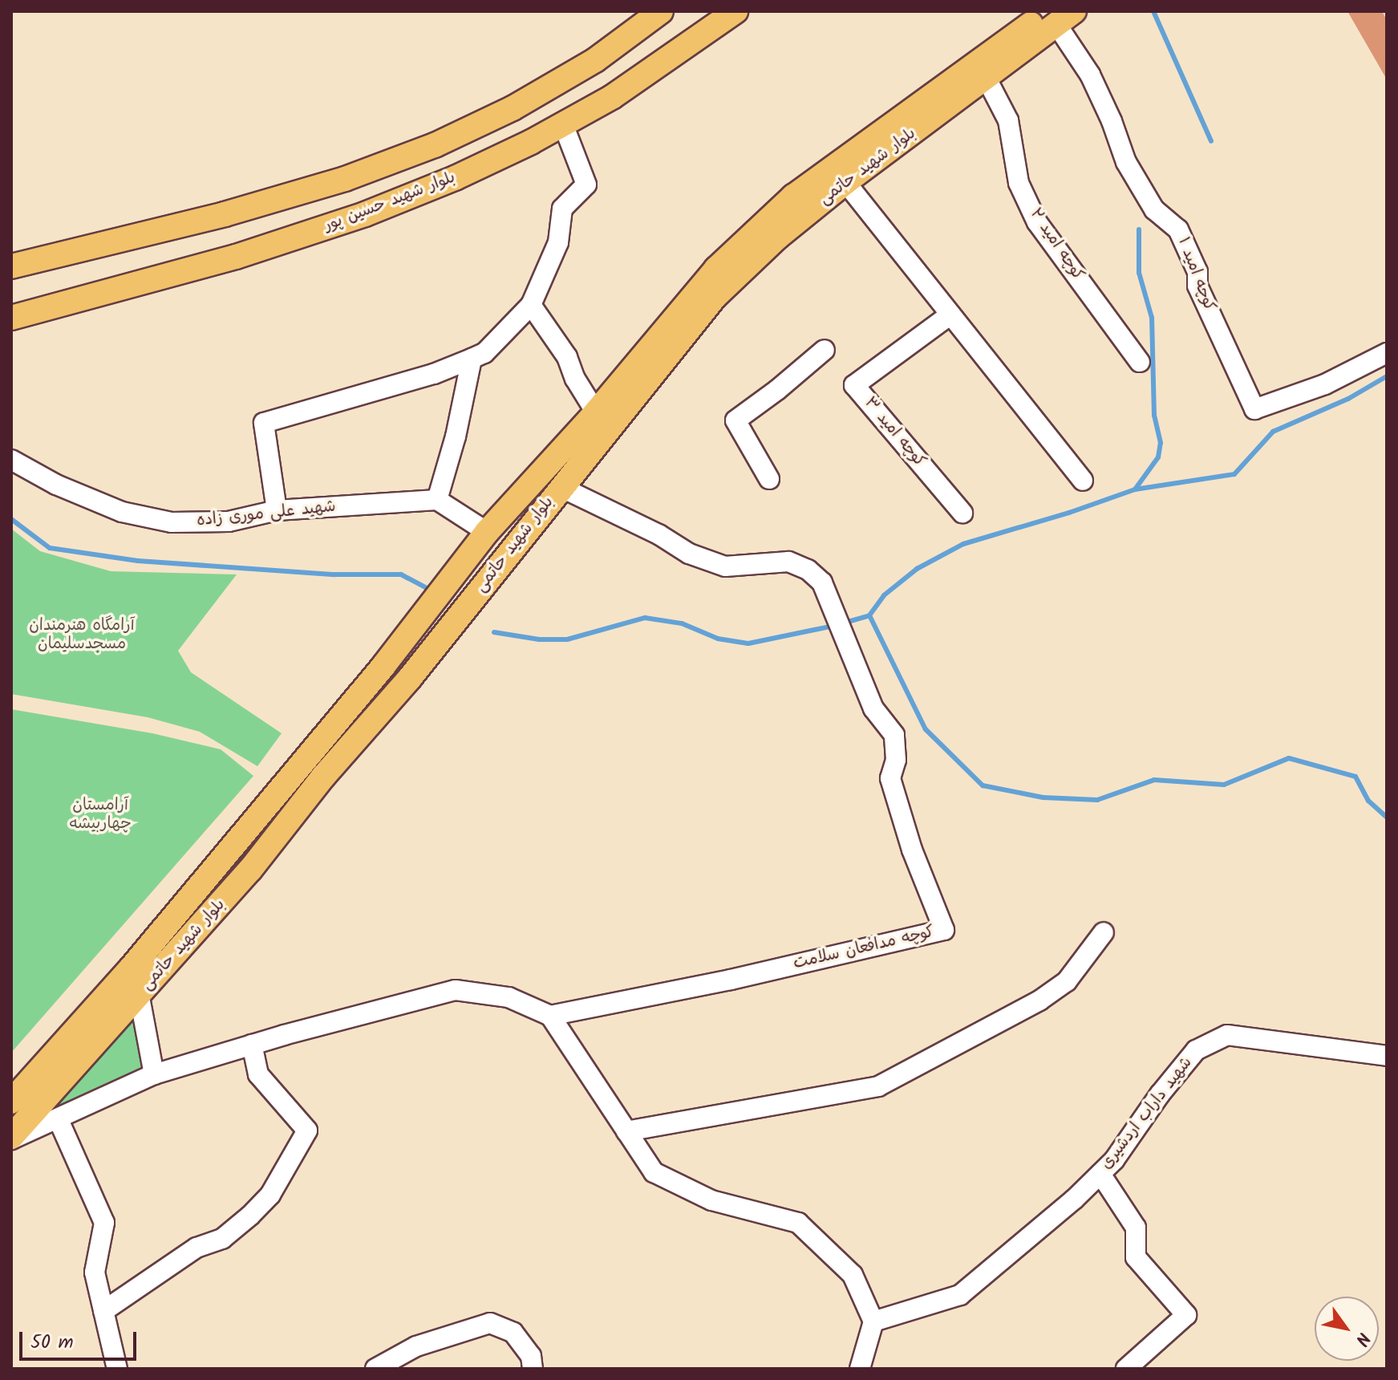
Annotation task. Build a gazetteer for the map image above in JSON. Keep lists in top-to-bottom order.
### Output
{
  "streets": {
    "main road": ["بلوار شهید حاتمی", "بلوار شهيد حسین پور"],
    "street": [
      "کوچه امید ۲",
      "کوچه امید ۱",
      "کوچه امید ۳",
      "شهید علی موری زاده",
      "کوچه مدافعان سلامت",
      "شهید داراب اردشیری"
    ]
  },
  "crossings": [
    ["بلوار شهید حاتمی", "کوچه امید ۲"],
    ["بلوار شهید حاتمی", "کوچه امید ۱"],
    ["بلوار شهید حاتمی", "کوچه مدافعان سلامت"]
  ],
  "parks": ["آرامگاه هنرمندان مسجدسلیمان", "آرامستان چهاربیشه"],
  "scale_bar": "50 m",
  "north": "bottom right"
}
